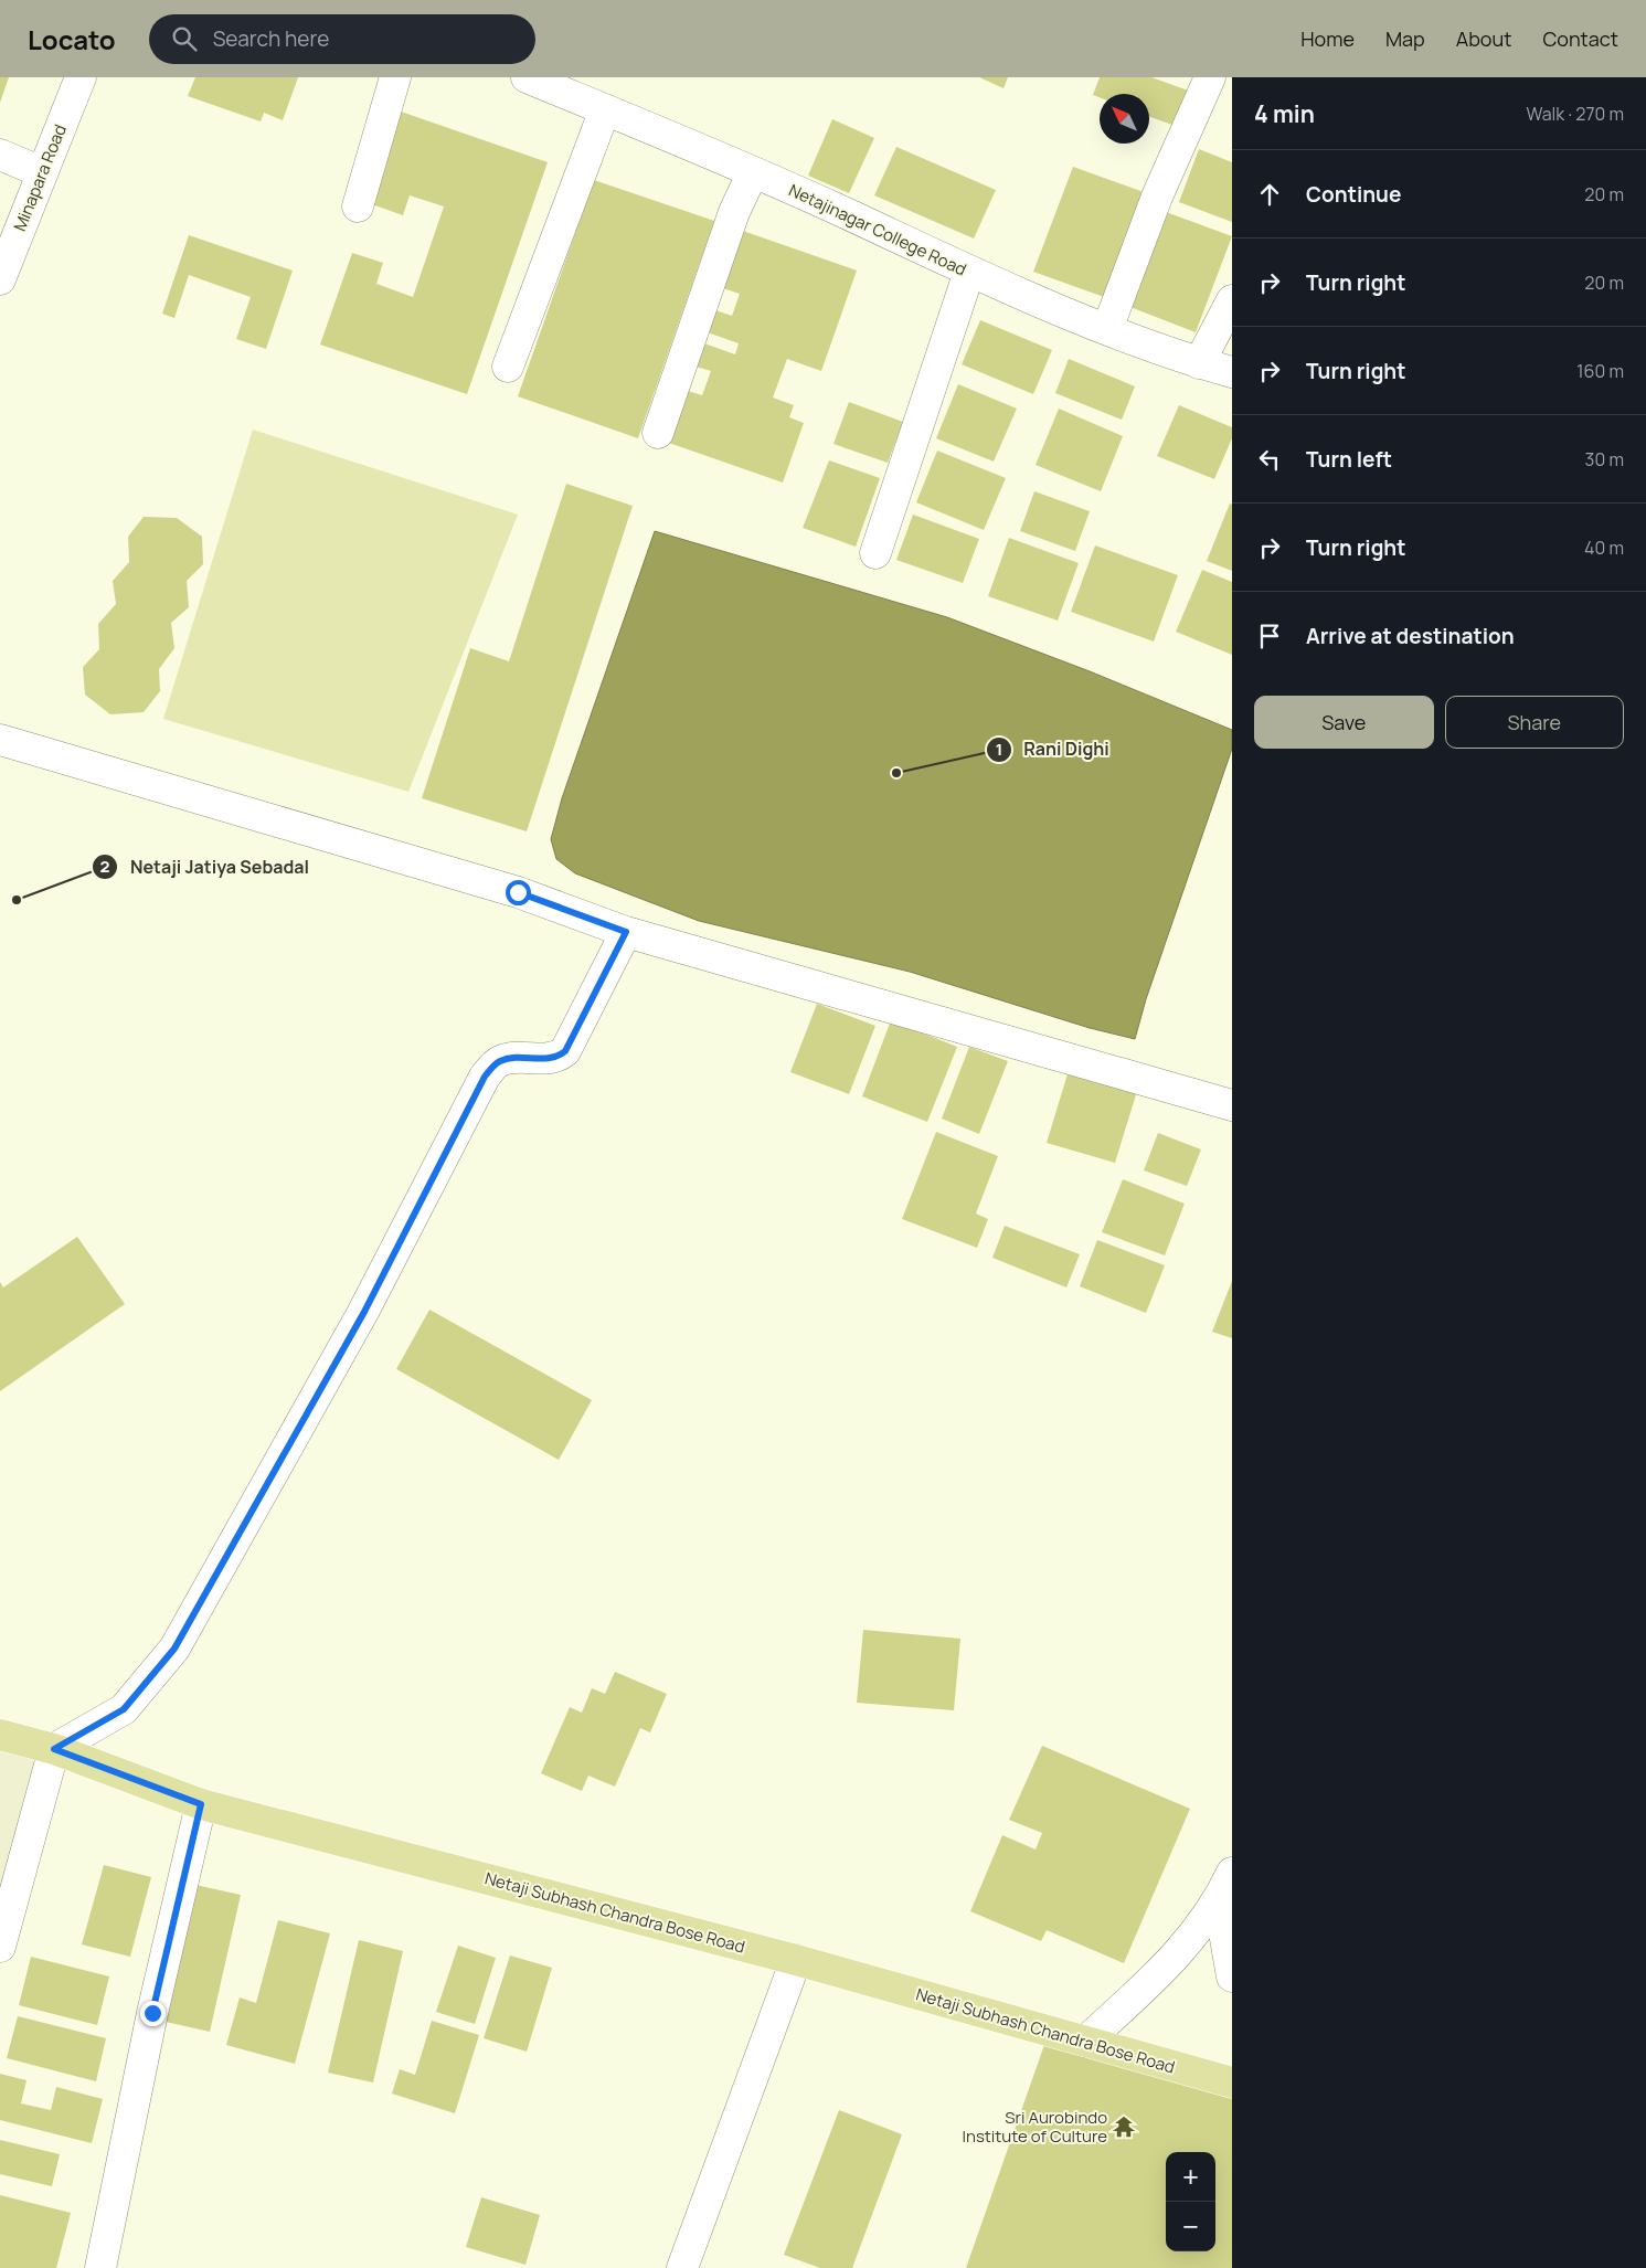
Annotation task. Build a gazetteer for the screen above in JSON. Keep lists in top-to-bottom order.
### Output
{
  "streets": {
    "main road": ["Netaji Subhash Chandra Bose Road"],
    "street": ["Minapara Road", "Netajinagar College Road"]
  },
  "places": {
    "other": ["Rani Dighi", "Netaji Jatiya Sebadal"],
    "temple": ["Sri Aurobindo Institute of Culture"]
  },
  "north": "top left",
  "page": {
    "header": "Locato",
    "search": "Search here",
    "nav": [
      "Home",
      "Map",
      "About",
      "Contact"
    ],
    "heading": ["4 min", "Walk · 270 m"],
    "list": [
      ["Continue", "20 m"],
      ["Turn right", "20 m"],
      ["Turn right", "160 m"],
      ["Turn left", "30 m"],
      ["Turn right", "40 m"],
      "Arrive at destination"
    ],
    "buttons": ["Save", "Share"],
    "map_buttons": ["+", "−"]
  }
}
